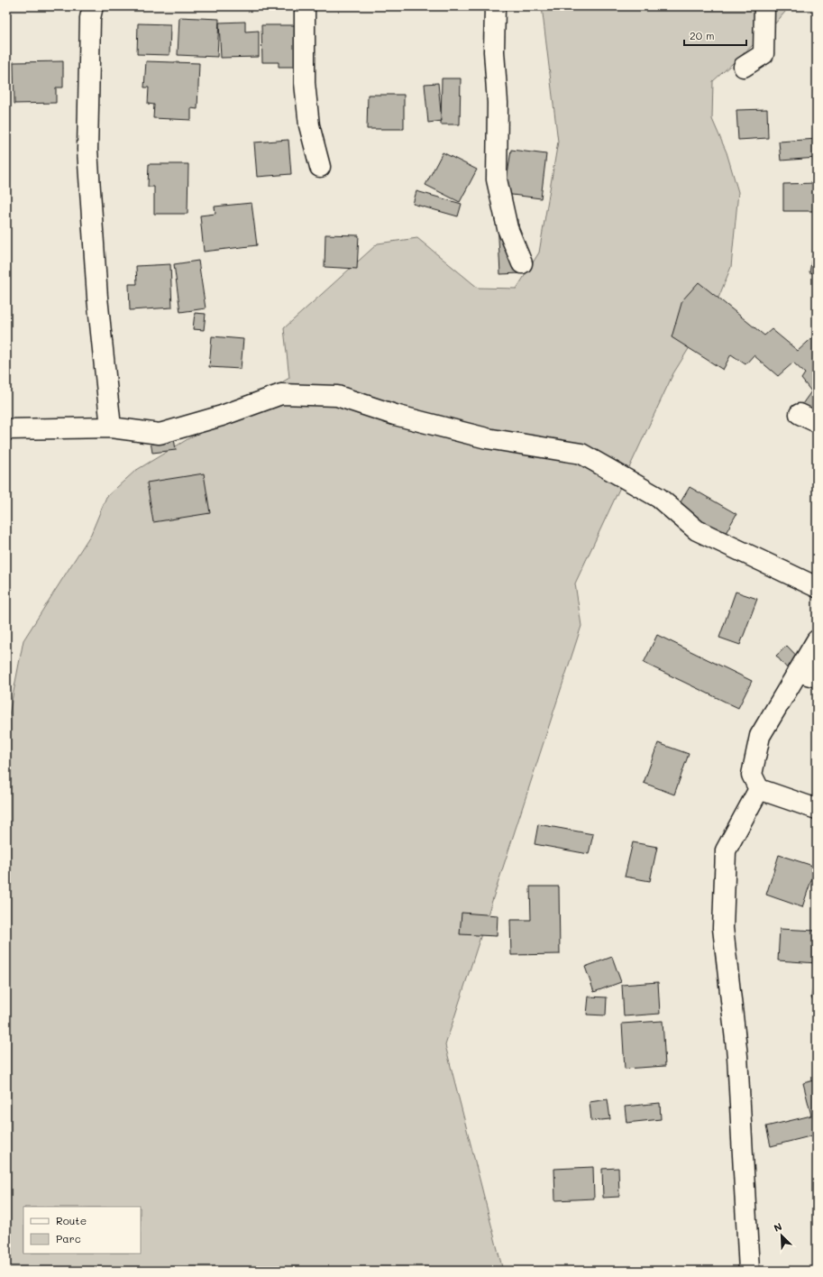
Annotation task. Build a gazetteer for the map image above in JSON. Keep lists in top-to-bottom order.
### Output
{
  "legend": ["Route", "Parc"],
  "scale_bar": "20 m",
  "north": "top left"
}
